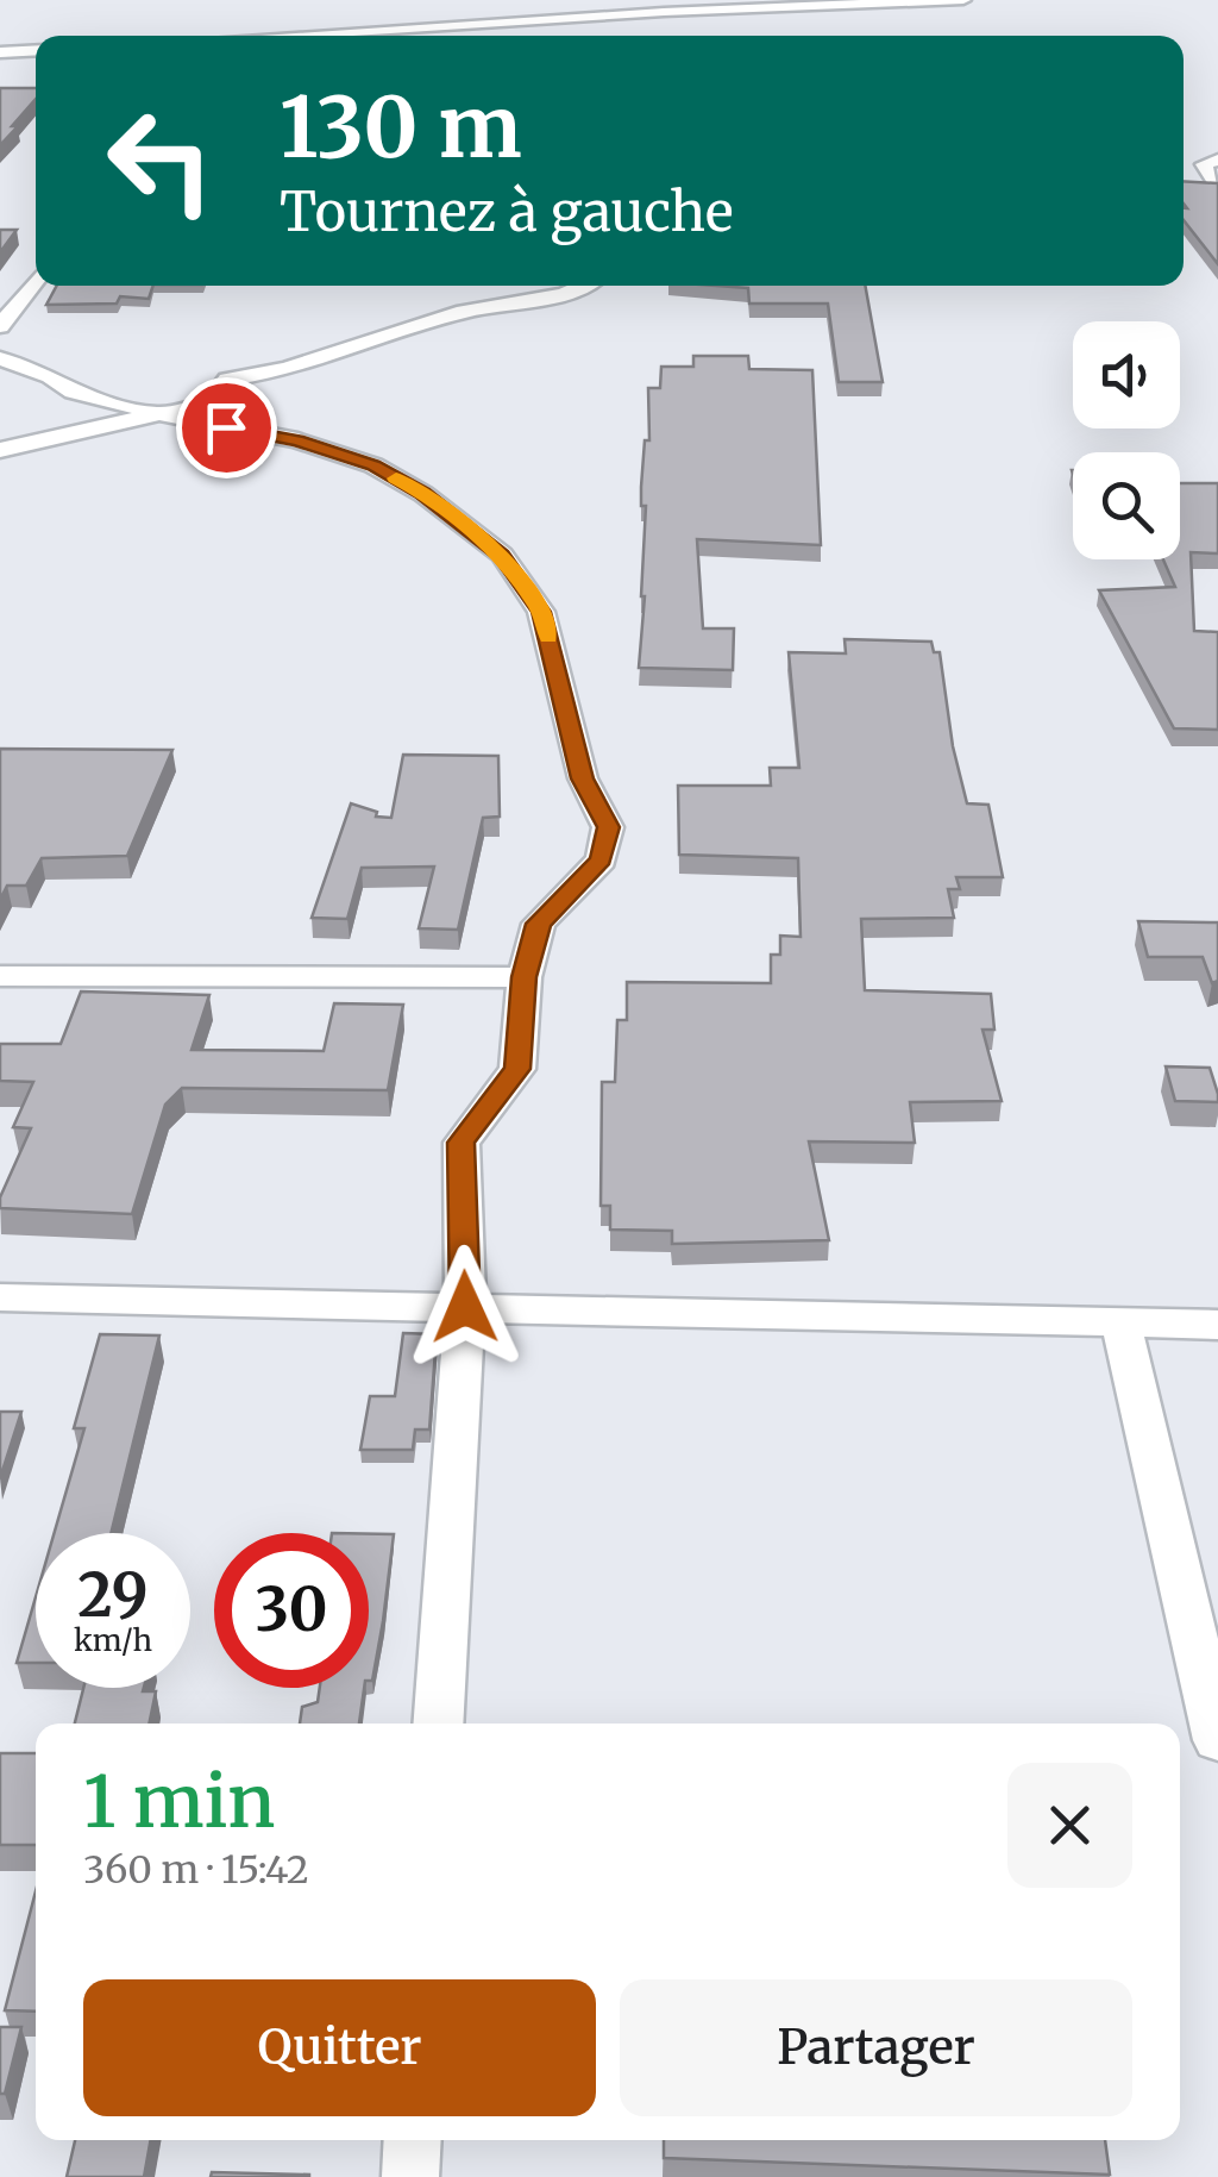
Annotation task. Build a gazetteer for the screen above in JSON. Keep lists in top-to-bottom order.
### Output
{
  "page": {
    "turn": ["130 m", "Tournez à gauche"],
    "speed": "29 km/h",
    "limit": "30",
    "heading": ["1 min", "360 m · 15:42"],
    "buttons": ["Quitter", "Partager"]
  }
}
